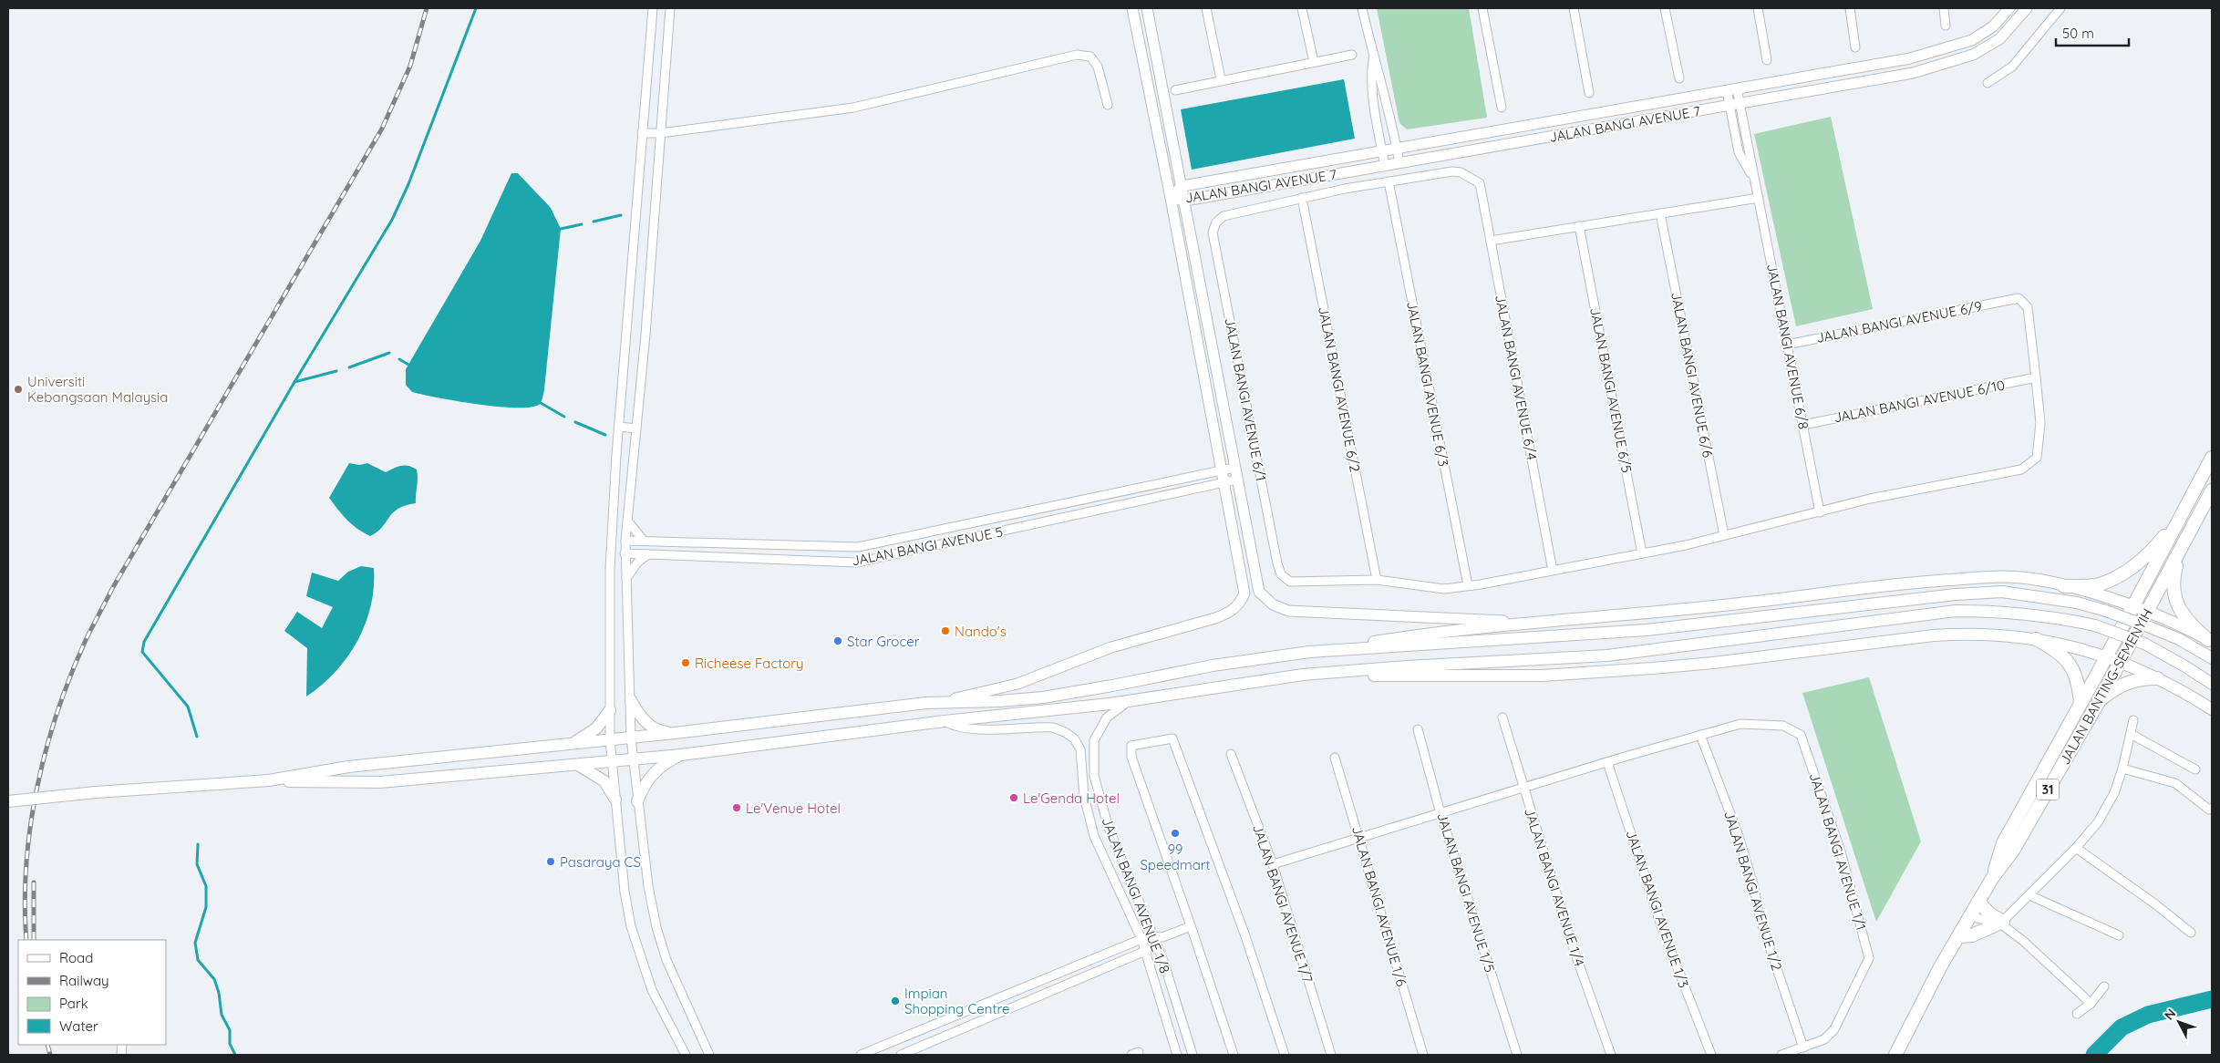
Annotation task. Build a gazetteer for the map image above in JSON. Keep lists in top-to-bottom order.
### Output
{
  "streets": {
    "main road": ["JALAN BANTING-SEMENYIH", "31"],
    "street": [
      "JALAN BANGI AVENUE 7",
      "JALAN BANGI AVENUE 6/9",
      "JALAN BANGI AVENUE 6/8",
      "JALAN BANGI AVENUE 6/6",
      "JALAN BANGI AVENUE 6/4",
      "JALAN BANGI AVENUE 6/3",
      "JALAN BANGI AVENUE 6/2",
      "JALAN BANGI AVENUE 6/5",
      "JALAN BANGI AVENUE 6/1",
      "JALAN BANGI AVENUE 6/10",
      "JALAN BANGI AVENUE 5",
      "JALAN BANGI AVENUE 1/1",
      "JALAN BANGI AVENUE 1/4",
      "JALAN BANGI AVENUE 1/2",
      "JALAN BANGI AVENUE 1/5",
      "JALAN BANGI AVENUE 1/8",
      "JALAN BANGI AVENUE 1/7",
      "JALAN BANGI AVENUE 1/6",
      "JALAN BANGI AVENUE 1/3"
    ]
  },
  "crossings": [
    ["JALAN BANGI AVENUE 7", "JALAN BANGI AVENUE 6/8"],
    ["JALAN BANGI AVENUE 6/9", "JALAN BANGI AVENUE 6/8"],
    ["JALAN BANGI AVENUE 6/9", "JALAN BANGI AVENUE 6/10"],
    ["JALAN BANGI AVENUE 6/8", "JALAN BANGI AVENUE 6/10"],
    ["JALAN BANGI AVENUE 6/4", "JALAN BANGI AVENUE 6/3"],
    ["JALAN BANGI AVENUE 6/2", "JALAN BANGI AVENUE 6/1"],
    ["JALAN BANTING-SEMENYIH", "31"],
    ["JALAN BANGI AVENUE 1/1", "JALAN BANGI AVENUE 1/4"],
    ["JALAN BANGI AVENUE 1/1", "JALAN BANGI AVENUE 1/2"],
    ["JALAN BANGI AVENUE 1/1", "JALAN BANGI AVENUE 1/5"],
    ["JALAN BANGI AVENUE 1/1", "JALAN BANGI AVENUE 1/7"],
    ["JALAN BANGI AVENUE 1/1", "JALAN BANGI AVENUE 1/6"],
    ["JALAN BANGI AVENUE 1/1", "JALAN BANGI AVENUE 1/3"]
  ],
  "places": [
    "Universiti Kebangsaan Malaysia",
    "Nando's",
    "Star Grocer",
    "Richeese Factory",
    "Le'Genda Hotel",
    "Le'Venue Hotel",
    "99 Speedmart",
    "Pasaraya CS",
    "Impian Shopping Centre"
  ],
  "legend": [
    "Road",
    "Railway",
    "Park",
    "Water"
  ],
  "scale_bar": "50 m",
  "north": "top left"
}
